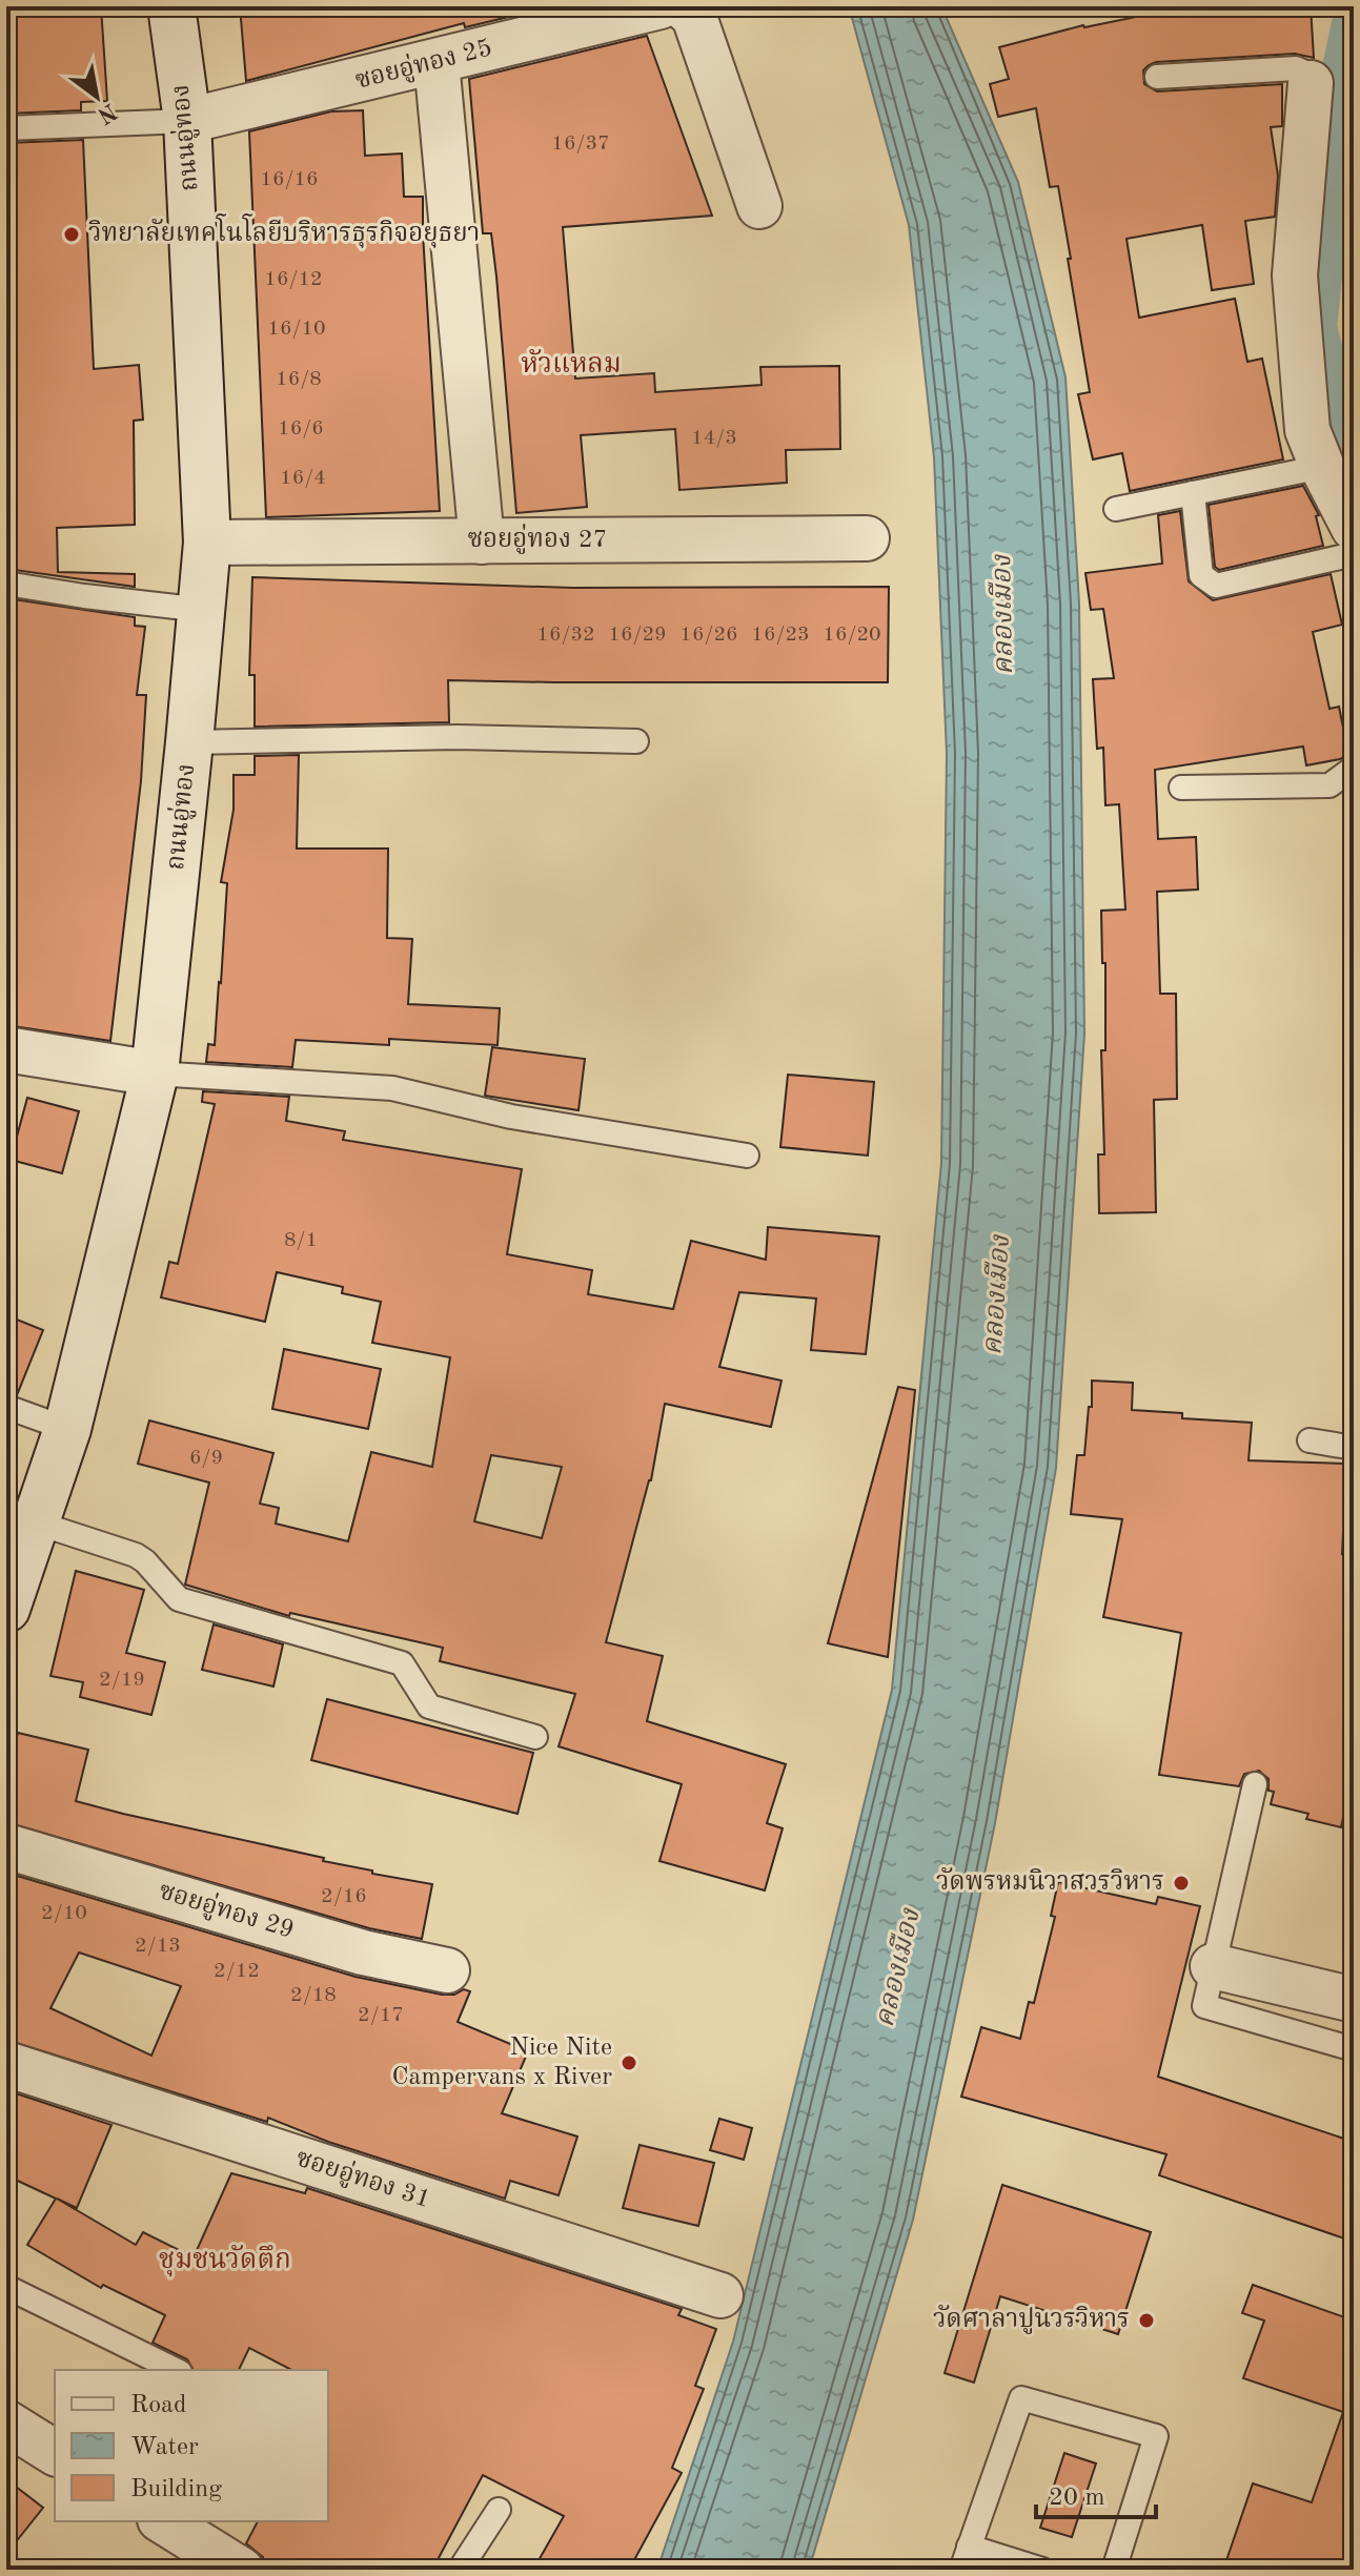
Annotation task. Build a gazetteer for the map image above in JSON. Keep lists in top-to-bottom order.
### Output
{
  "streets": {
    "main road": ["ถนนอู่ทอง"],
    "street": [
      "ซอยอู่ทอง 25",
      "ซอยอู่ทอง 27",
      "ซอยอู่ทอง 29",
      "ซอยอู่ทอง 31"
    ]
  },
  "crossings": [
    ["ซอยอู่ทอง 25", "ถนนอู่ทอง"],
    ["ถนนอู่ทอง", "ซอยอู่ทอง 27"]
  ],
  "districts": ["หัวแหลม", "ชุมชนวัดตึก"],
  "water": ["คลองเมือง"],
  "places": [
    "วิทยาลัยเทคโนโลยีบริหารธุรกิจอยุธยา",
    "วัดพรหมนิวาสวรวิหาร",
    "Nice Nite Campervans x River",
    "วัดศาลาปูนวรวิหาร"
  ],
  "house_numbers": [
    "16/37",
    "16/16",
    "16/12",
    "16/10",
    "16/8",
    "16/6",
    "14/3",
    "16/4",
    "16/32",
    "16/29",
    "16/26",
    "16/23",
    "16/20",
    "8/1",
    "6/9",
    "2/19",
    "2/16",
    "2/10",
    "2/13",
    "2/12",
    "2/18",
    "2/17"
  ],
  "legend": ["Road", "Water", "Building"],
  "scale_bar": "20 m",
  "north": "bottom right"
}
